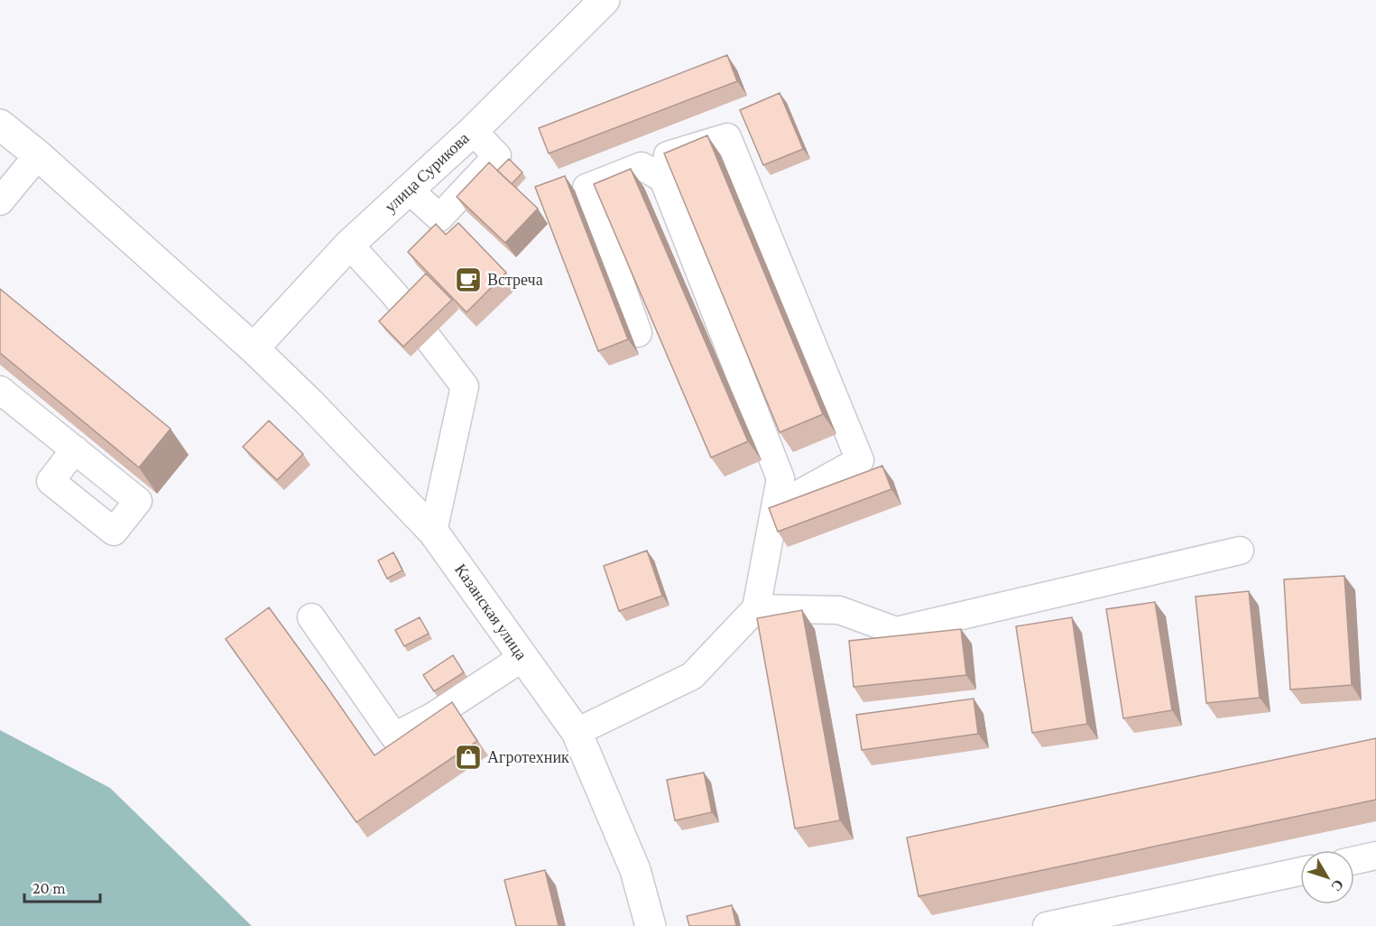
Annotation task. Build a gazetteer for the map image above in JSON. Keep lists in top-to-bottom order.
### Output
{
  "streets": {
    "main road": ["улица Сурикова", "Казанская улица"]
  },
  "crossings": [
    ["улица Сурикова", "Казанская улица"]
  ],
  "places": {
    "cafe": ["Встреча"],
    "shop": ["Агротехник"]
  },
  "scale_bar": "20 m",
  "north": "bottom right"
}
